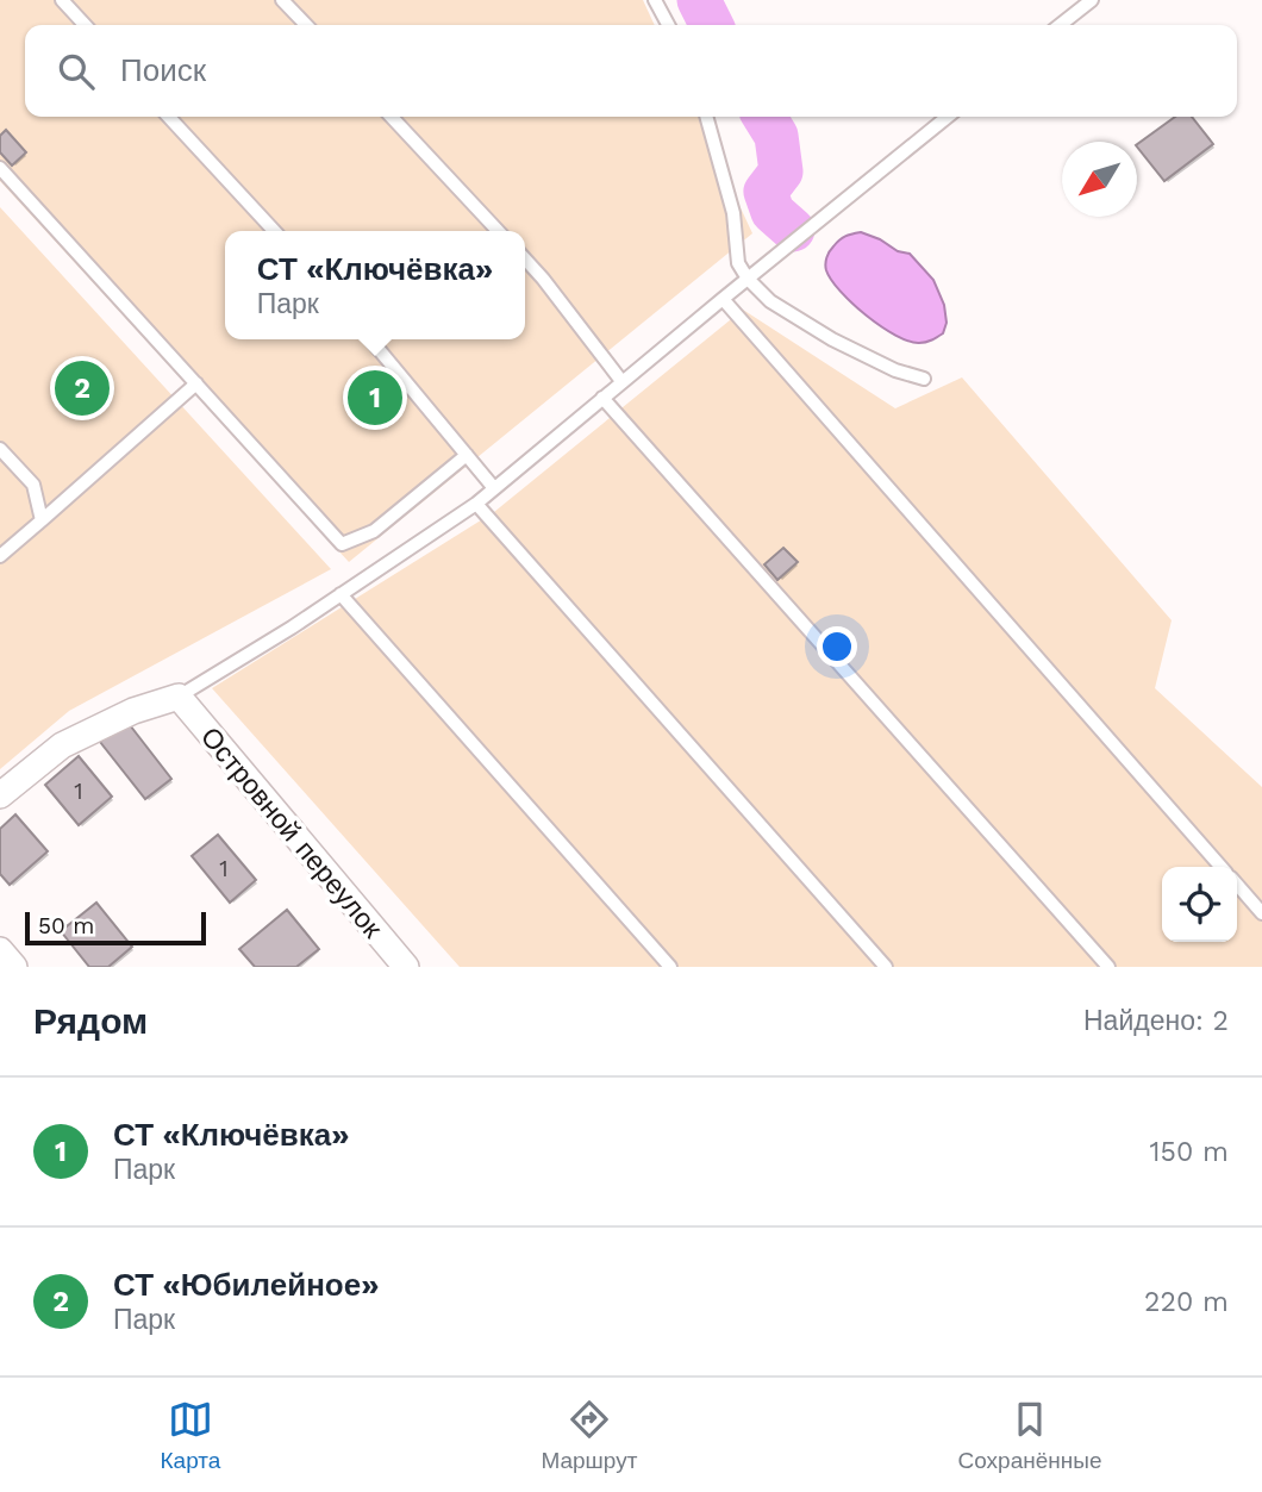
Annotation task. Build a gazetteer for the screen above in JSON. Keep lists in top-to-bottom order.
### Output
{
  "streets": {
    "street": ["Островной переулок"]
  },
  "house_numbers": ["1", "1"],
  "scale_bar": "50 m",
  "north": "bottom left",
  "page": {
    "search": "Поиск",
    "popup": ["СТ «Ключёвка»", "Парк"],
    "pins": ["2", "1"],
    "scale": "50 m",
    "heading": ["Рядом", "Найдено: 2"],
    "list": [
      {
        "mark": "1",
        "name": "СТ «Ключёвка»",
        "note": "Парк",
        "value": "150 m"
      },
      {
        "mark": "2",
        "name": "СТ «Юбилейное»",
        "note": "Парк",
        "value": "220 m"
      }
    ],
    "nav": ["Карта", "Маршрут", "Сохранённые"]
  }
}
